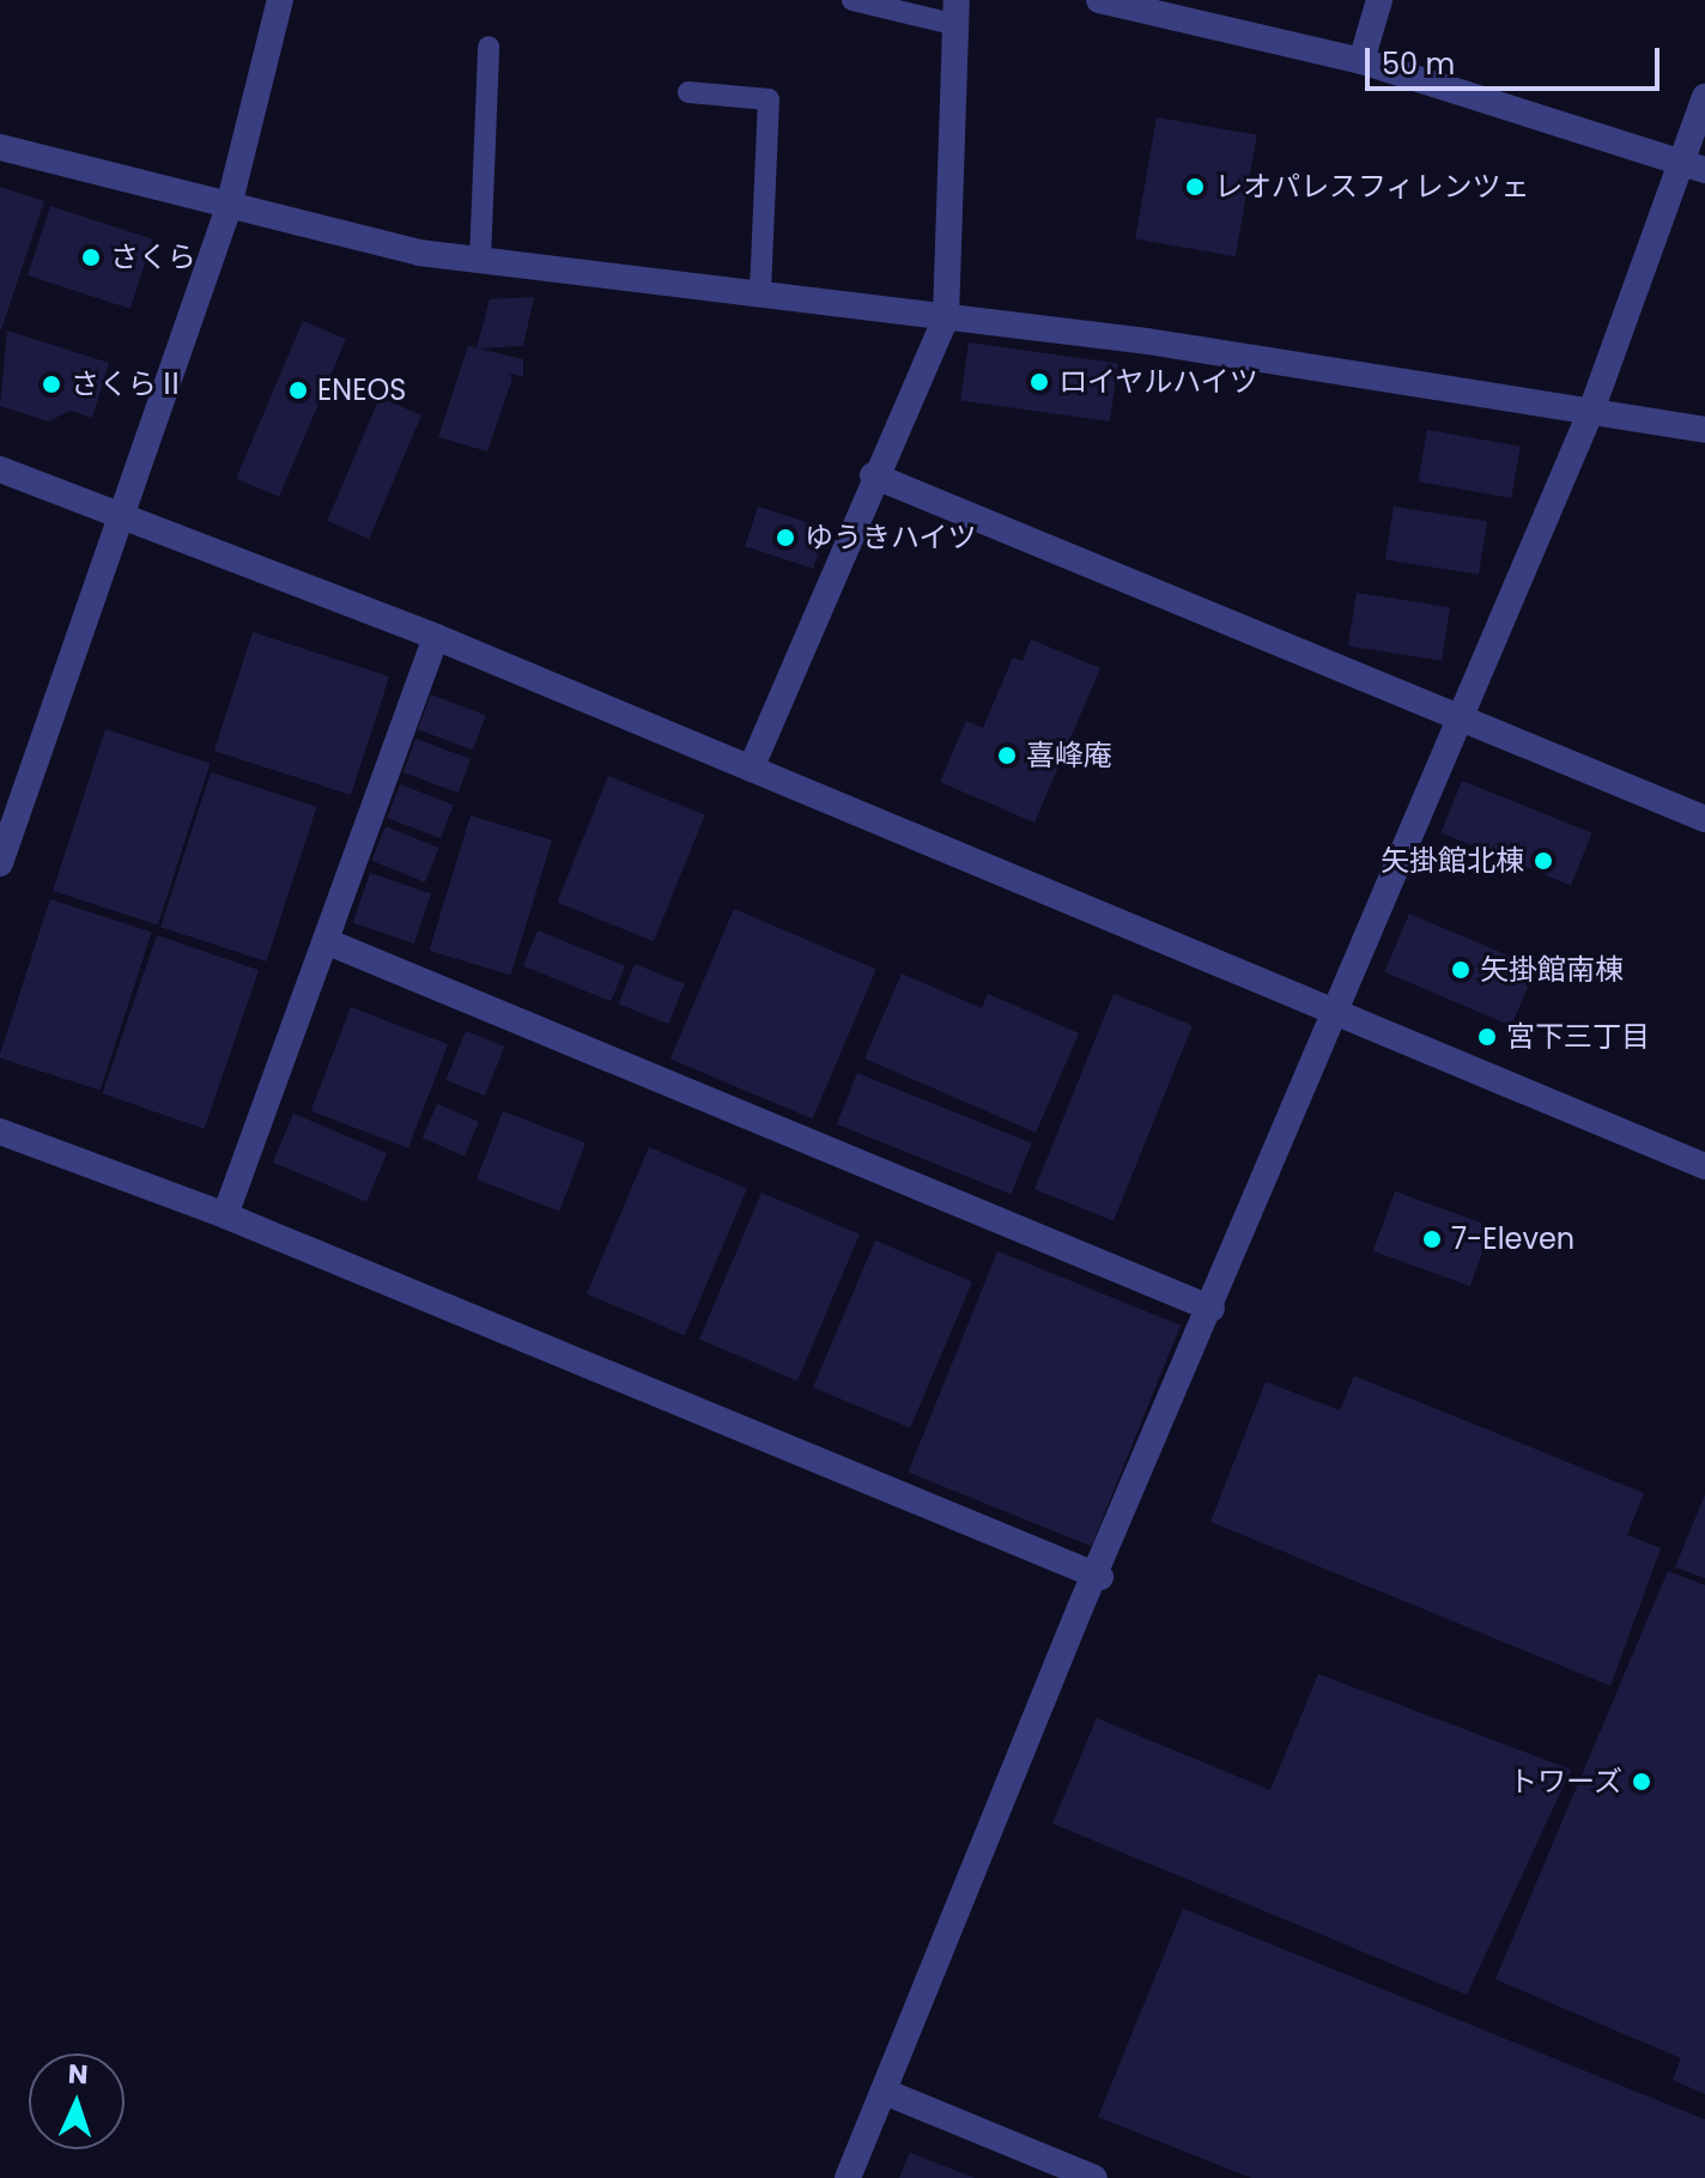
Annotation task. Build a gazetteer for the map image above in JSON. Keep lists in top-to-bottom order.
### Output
{
  "places": [
    "レオパレスフィレンツェ",
    "さくら",
    "ロイヤルハイツ",
    "さくらⅡ",
    "ENEOS",
    "ゆうきハイツ",
    "喜峰庵",
    "矢掛館北棟",
    "矢掛館南棟",
    "宮下三丁目",
    "7-Eleven",
    "トワーズ"
  ],
  "scale_bar": "50 m",
  "north": "top"
}
